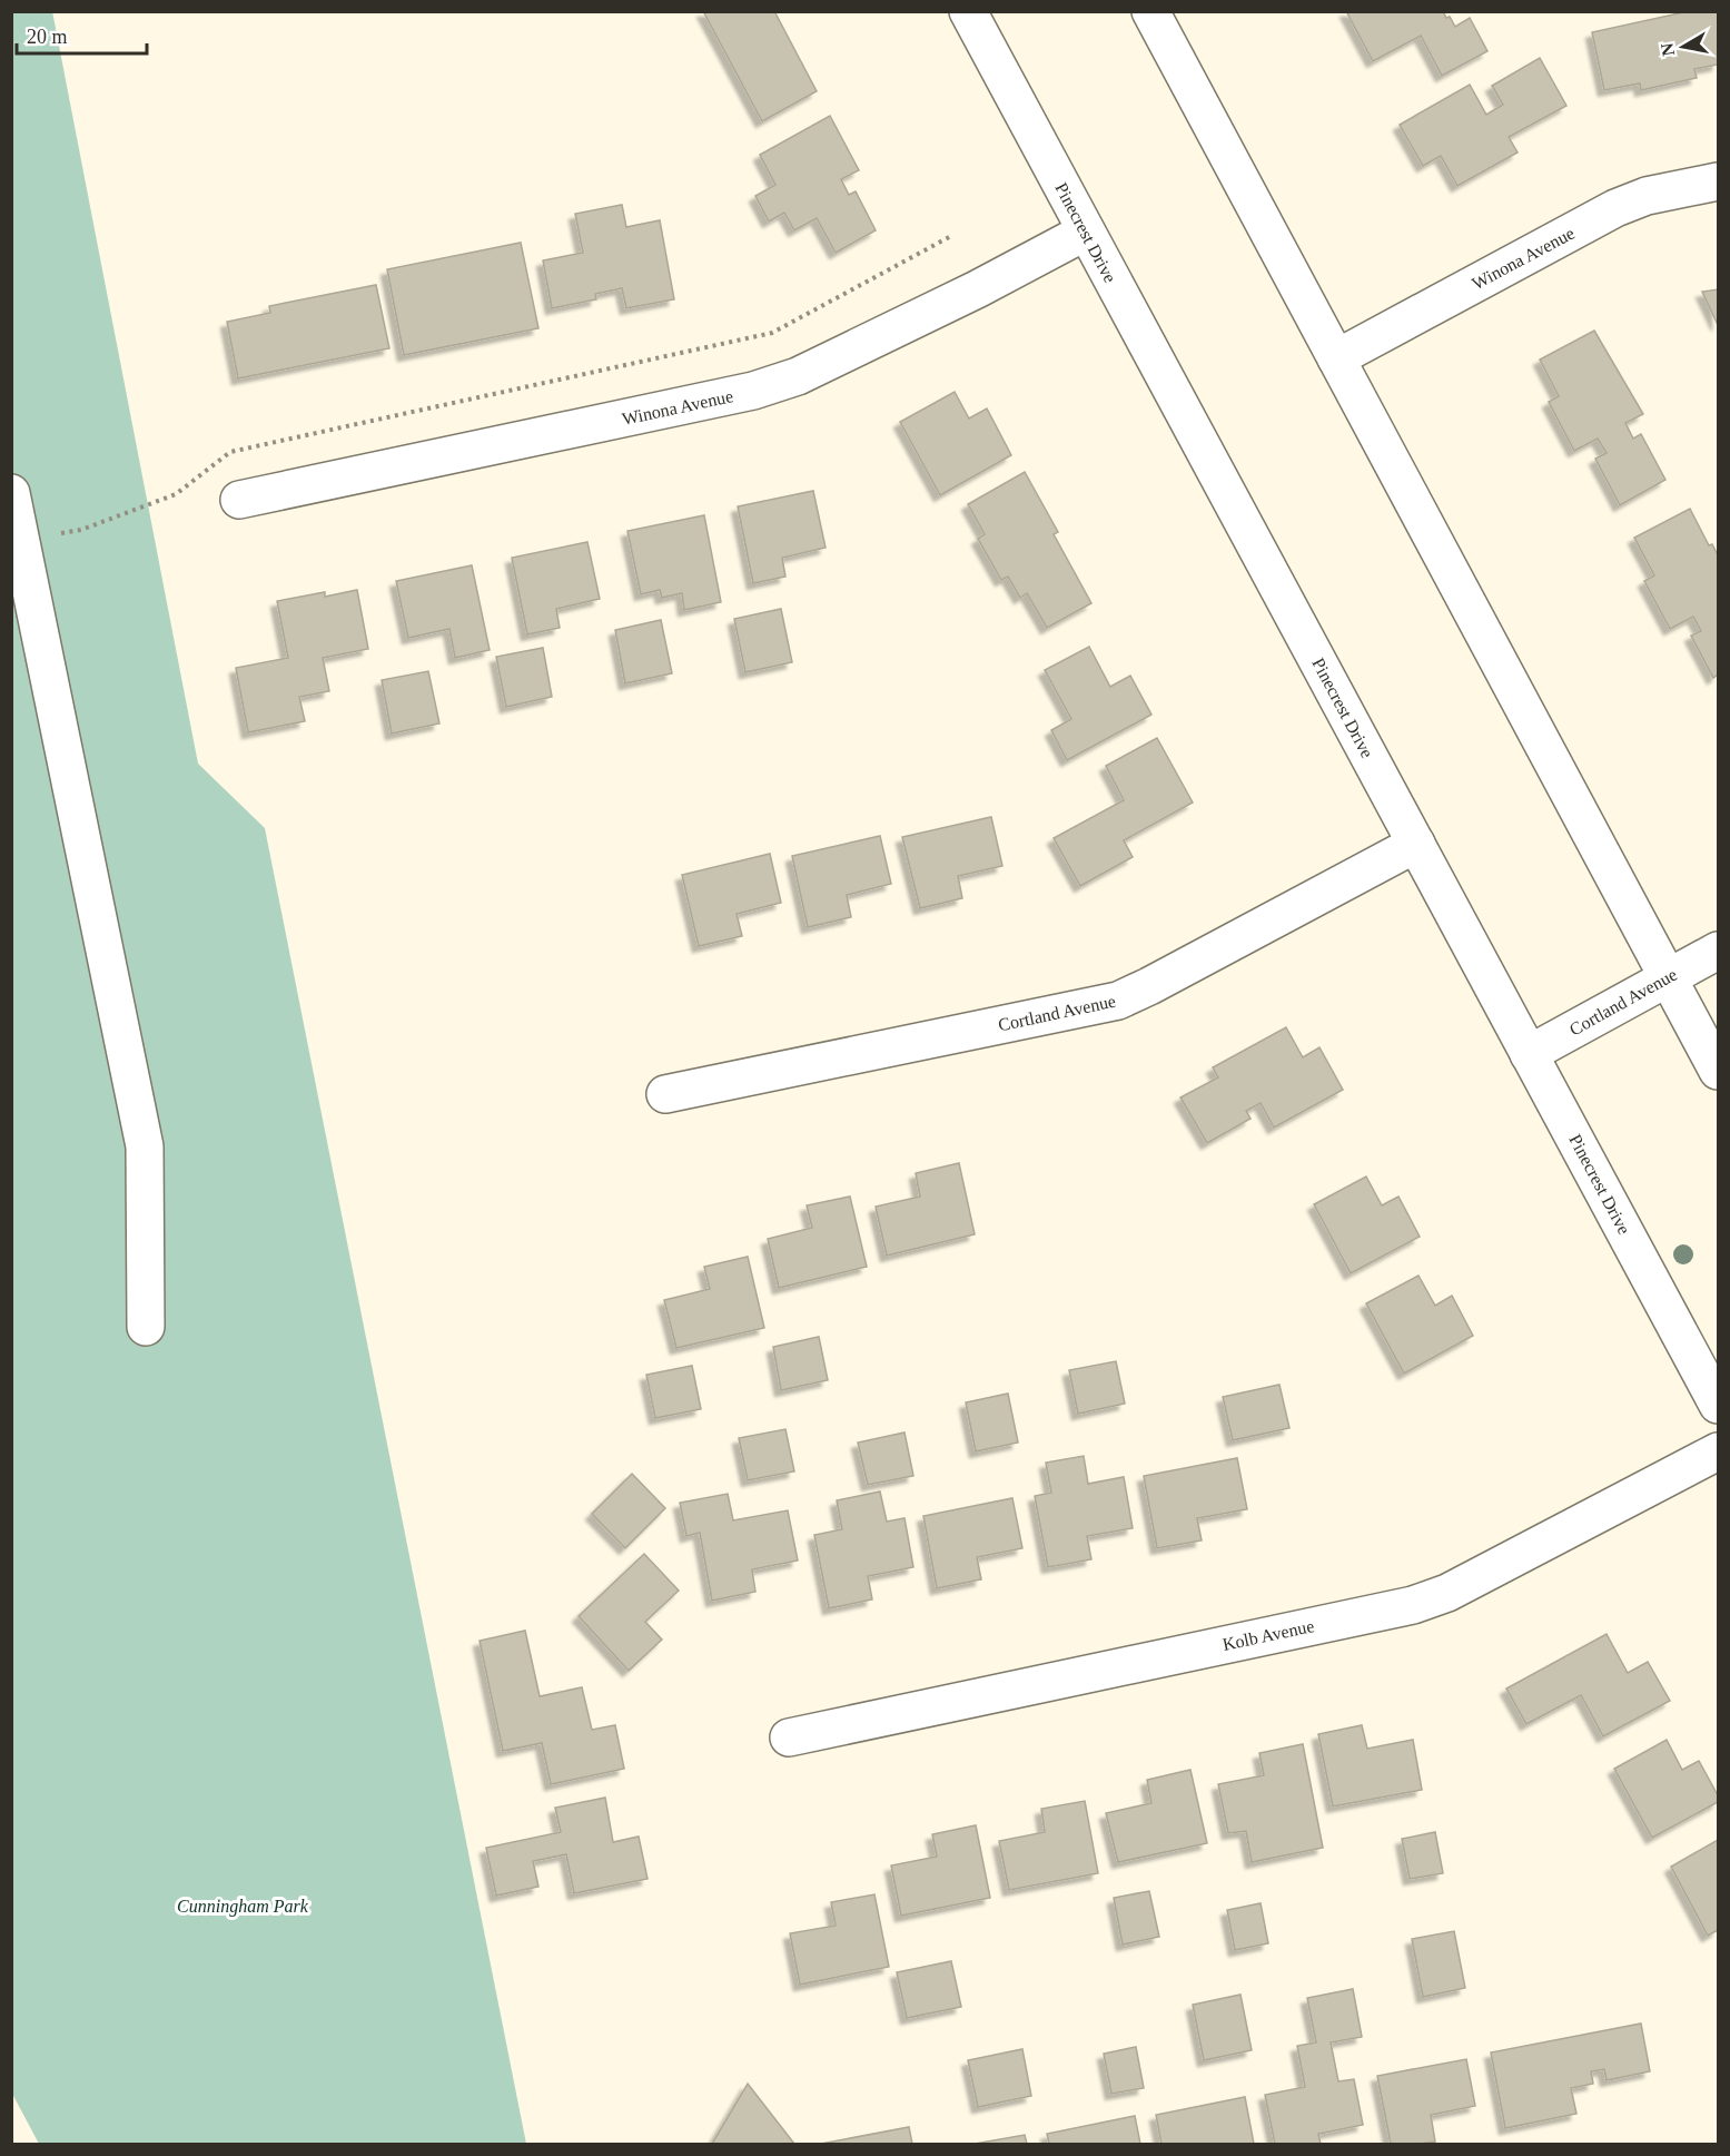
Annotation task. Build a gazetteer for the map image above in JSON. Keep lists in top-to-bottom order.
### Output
{
  "streets": {
    "street": [
      "Pinecrest Drive",
      "Winona Avenue",
      "Cortland Avenue",
      "Kolb Avenue"
    ]
  },
  "crossings": [
    ["Pinecrest Drive", "Winona Avenue"],
    ["Pinecrest Drive", "Cortland Avenue"]
  ],
  "parks": ["Cunningham Park"],
  "scale_bar": "20 m",
  "north": "left"
}
